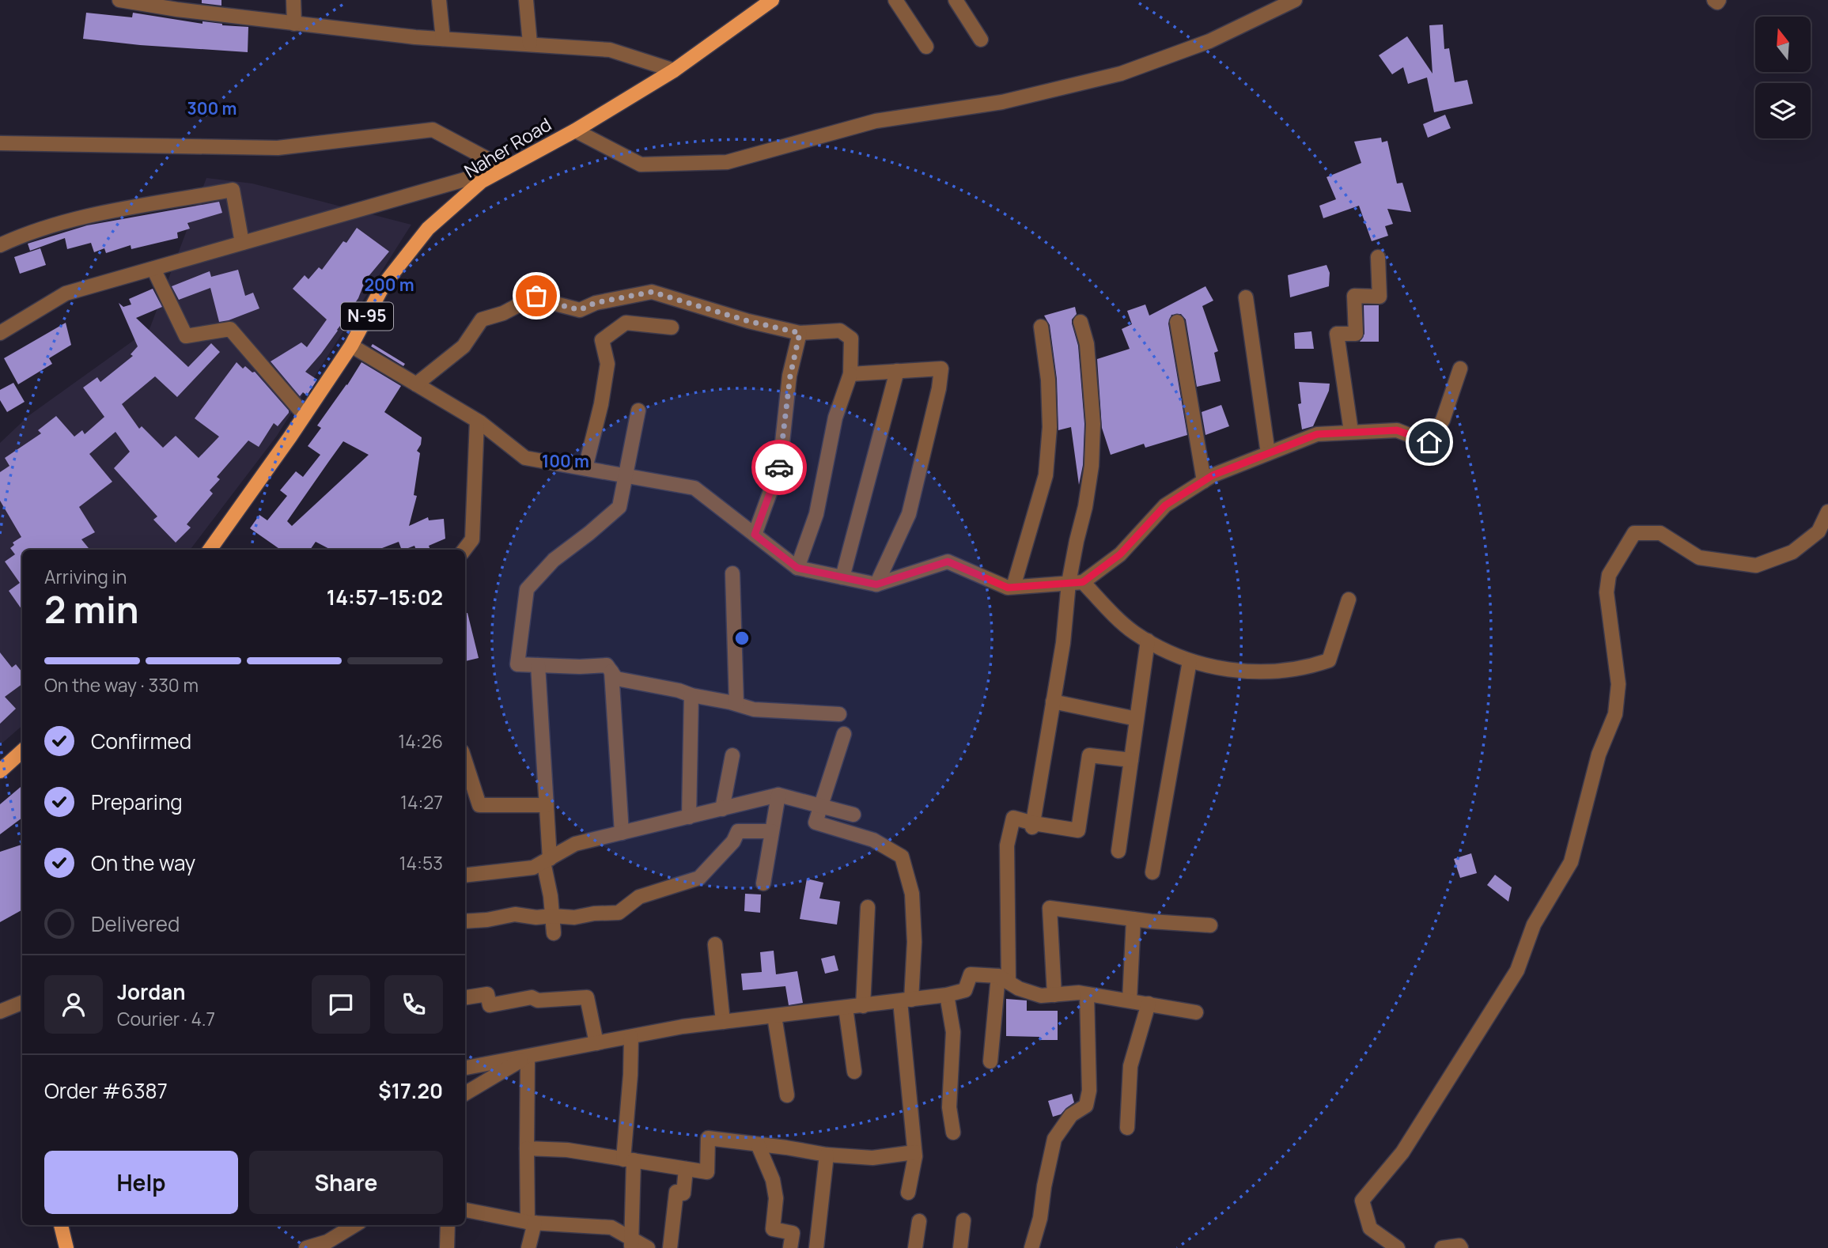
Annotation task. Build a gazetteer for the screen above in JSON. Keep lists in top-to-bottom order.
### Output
{
  "streets": {
    "main road": ["Naher Road", "N-95"]
  },
  "north": "top",
  "page": {
    "heading": ["2 min", "Arriving in", "14:57–15:02"],
    "panel": [
      "Jordan",
      "Courier · 4.7",
      "Order #6387",
      "$17.20"
    ],
    "bar": "On the way · 330 m",
    "list": [
      ["Confirmed", "14:26"],
      ["Preparing", "14:27"],
      ["On the way", "14:53"],
      "Delivered"
    ],
    "buttons": ["Help", "Share"]
  },
  "rings": ["300 m", "200 m", "100 m"]
}
